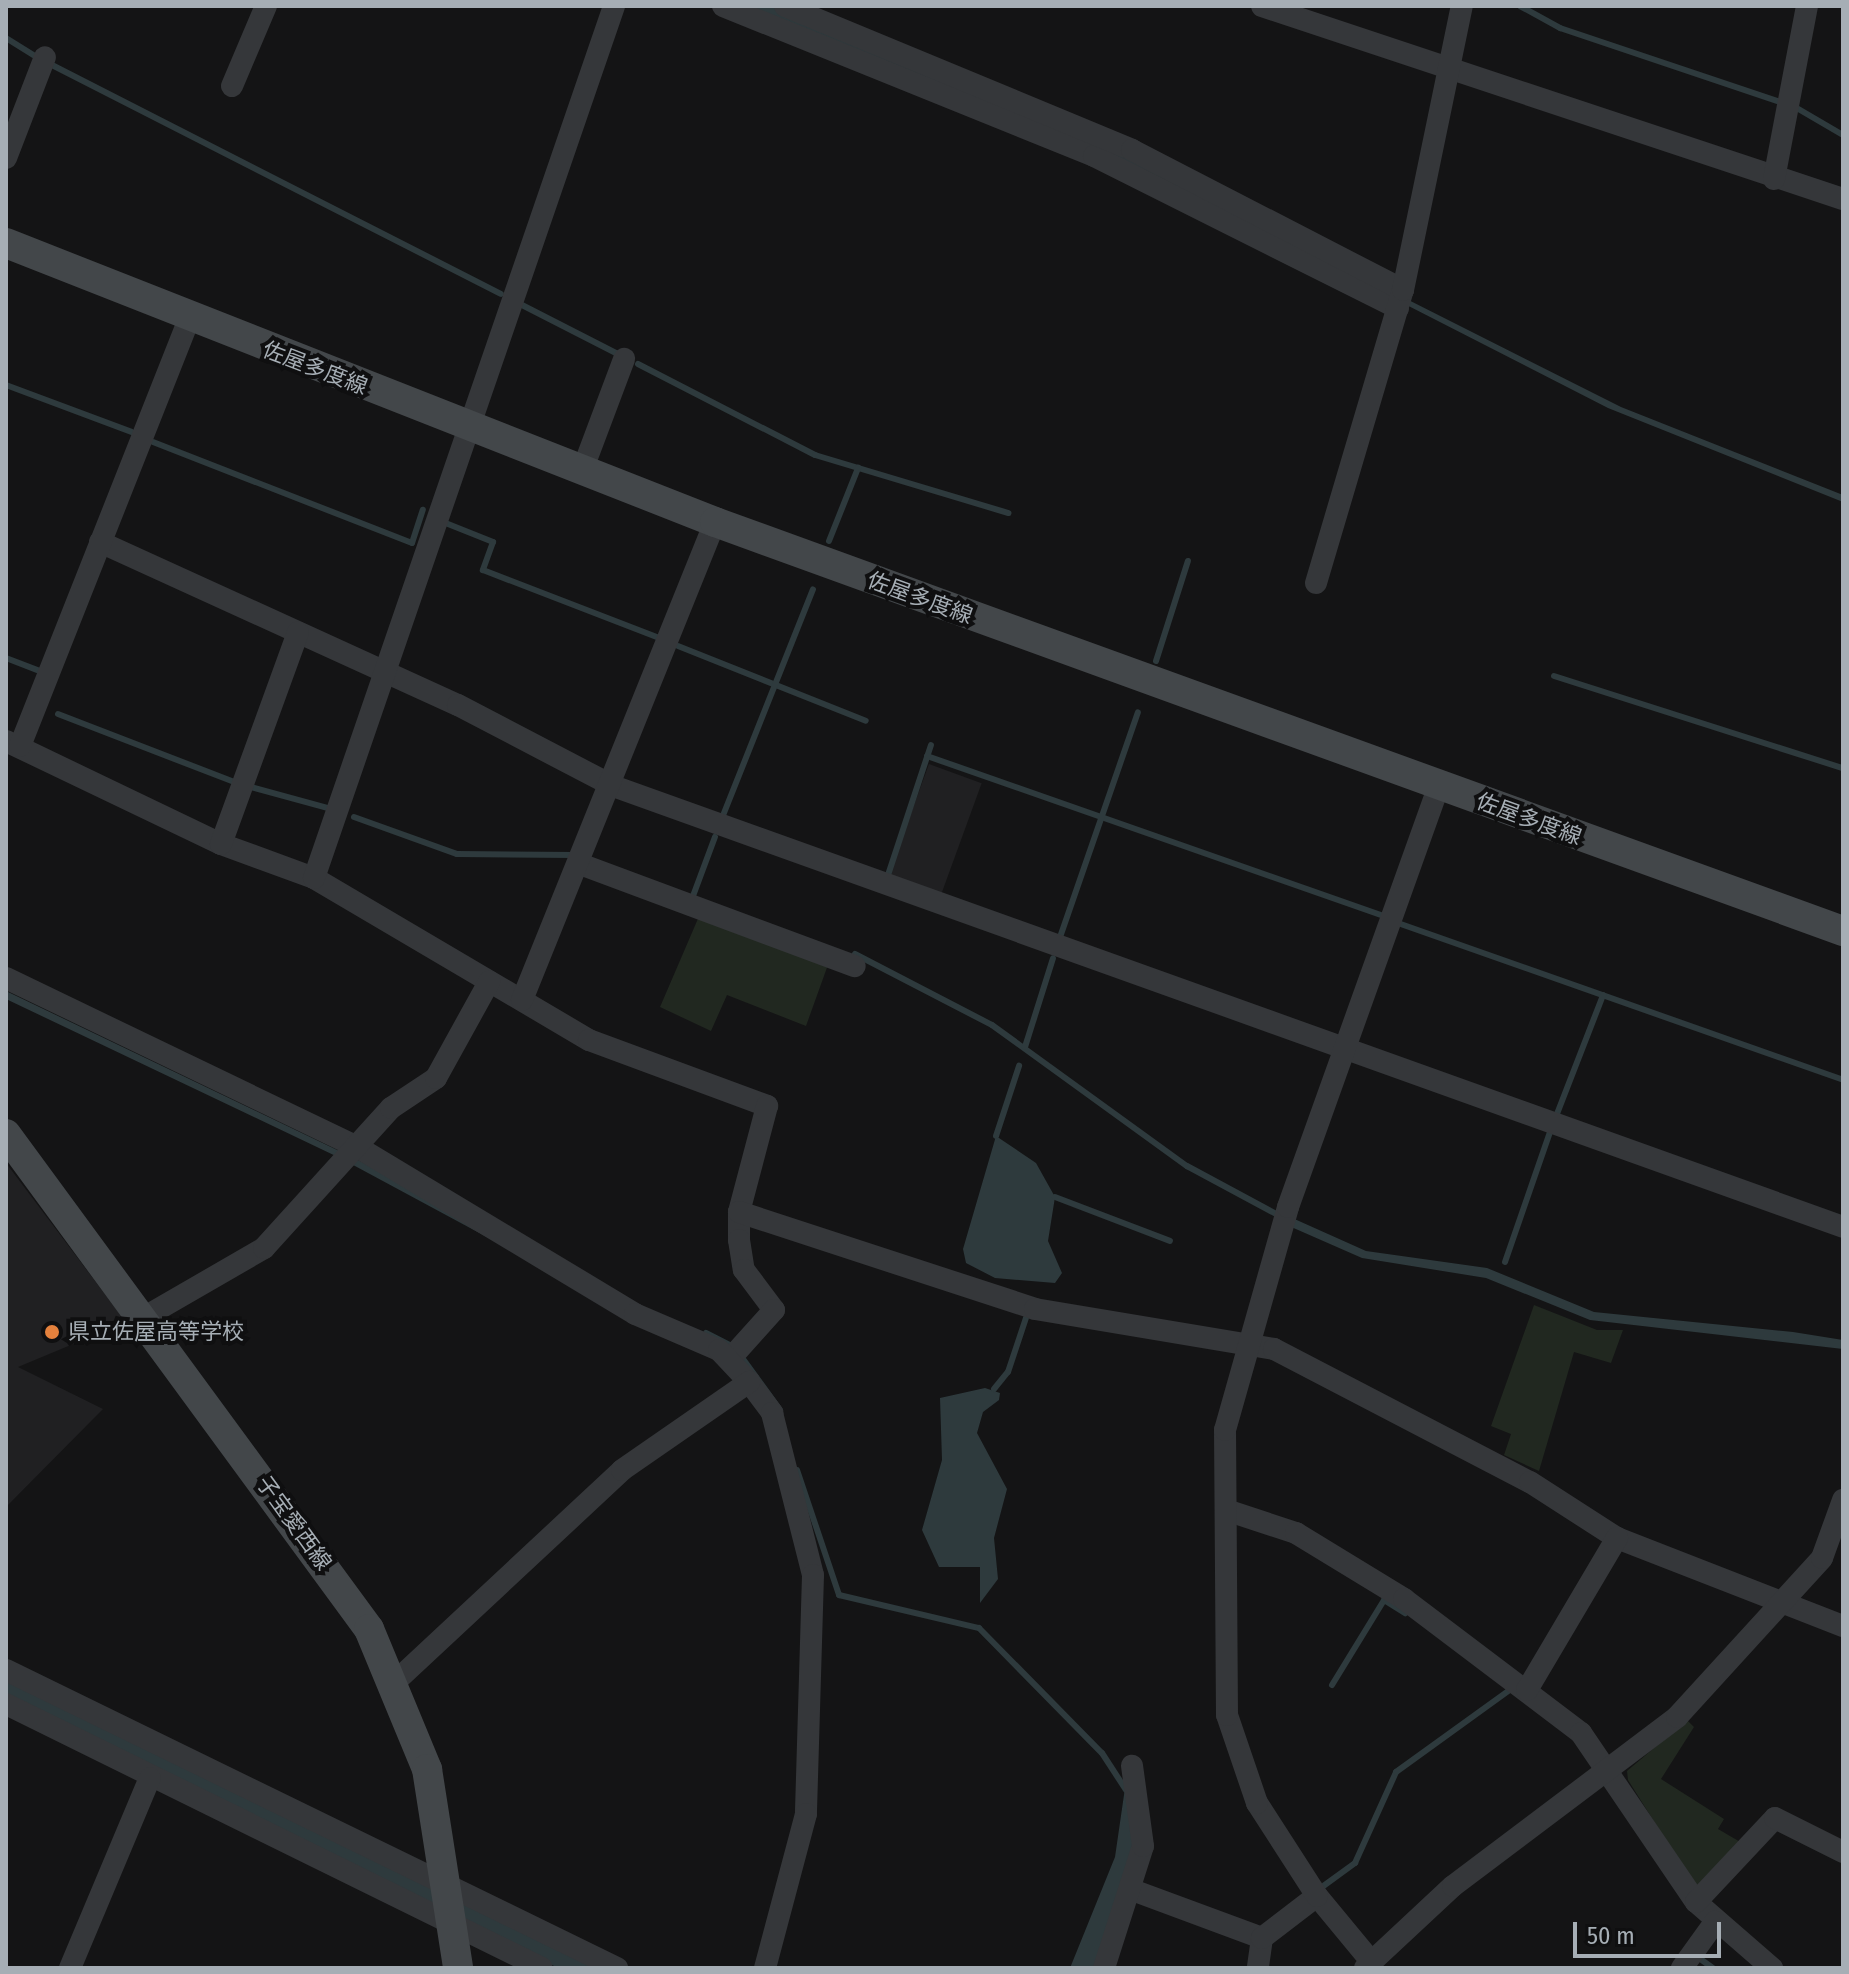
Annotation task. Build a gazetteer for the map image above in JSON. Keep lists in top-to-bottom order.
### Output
{
  "streets": {
    "main road": ["佐屋多度線", "子宝愛西線"]
  },
  "places": ["県立佐屋高等学校"],
  "scale_bar": "50 m"
}
